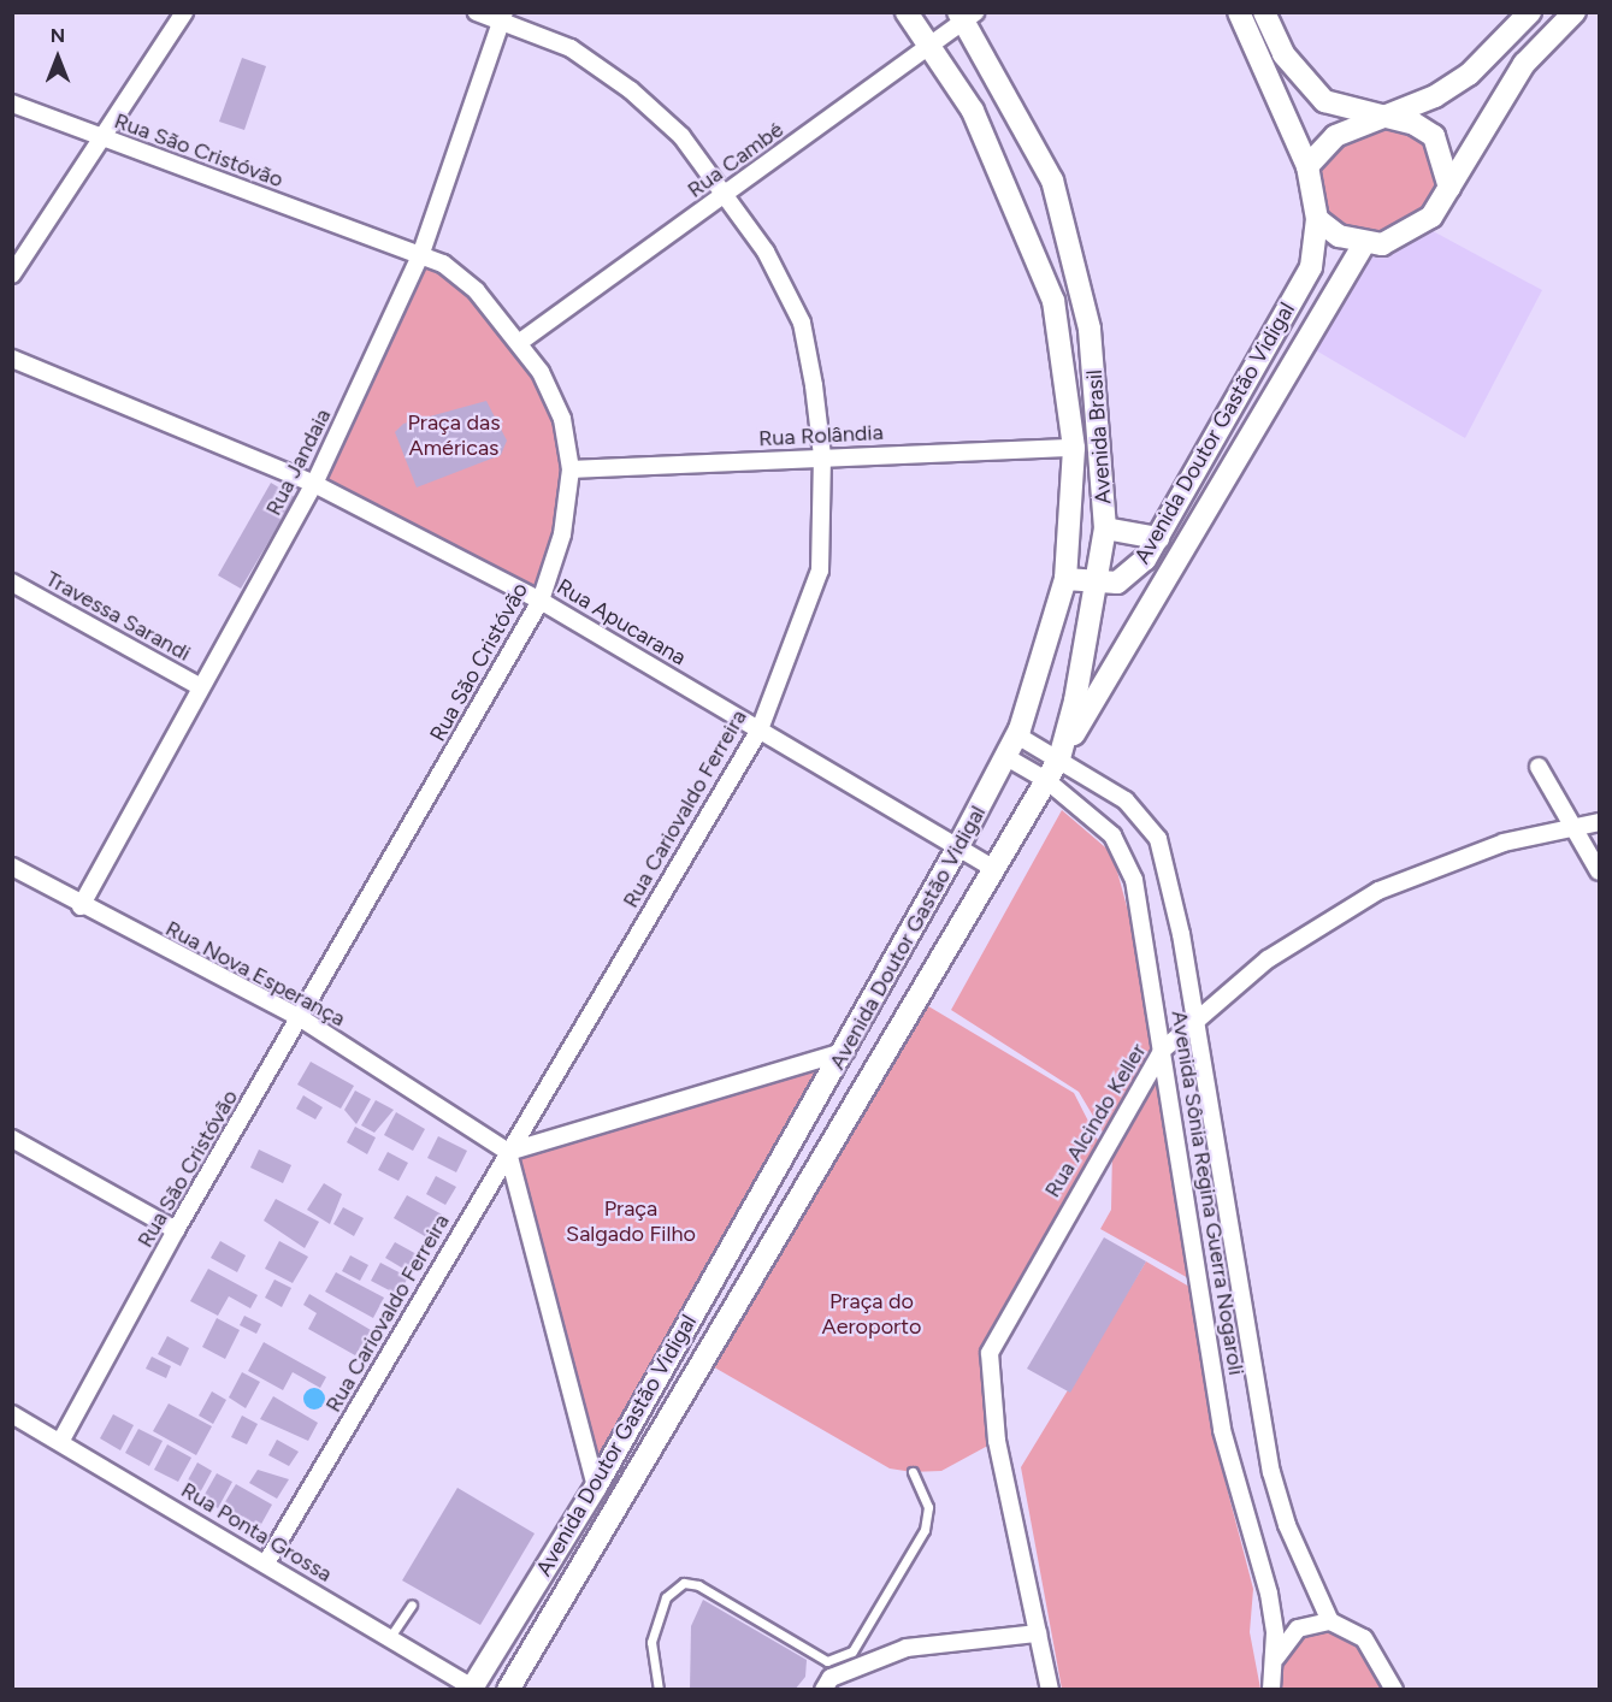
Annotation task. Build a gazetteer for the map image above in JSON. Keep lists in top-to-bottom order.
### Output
{
  "streets": {
    "main road": ["Avenida Doutor Gastão Vidigal", "Avenida Brasil"],
    "street": [
      "Rua São Cristóvão",
      "Rua Cambé",
      "Rua Rolândia",
      "Rua Jandaia",
      "Travessa Sarandi",
      "Rua Apucarana",
      "Rua Cariovaldo Ferreira",
      "Rua Nova Esperança",
      "Rua Alcindo Keller",
      "Avenida Sônia Regina Guerra Nogaroli",
      "Rua Ponta Grossa"
    ]
  },
  "crossings": [
    ["Rua São Cristóvão", "Rua Cambé"],
    ["Rua São Cristóvão", "Rua Rolândia"],
    ["Rua São Cristóvão", "Rua Jandaia"],
    ["Rua São Cristóvão", "Rua Apucarana"],
    ["Rua São Cristóvão", "Rua Nova Esperança"],
    ["Rua São Cristóvão", "Rua Ponta Grossa"],
    ["Rua Cambé", "Avenida Brasil"],
    ["Rua Cambé", "Rua Cariovaldo Ferreira"],
    ["Avenida Doutor Gastão Vidigal", "Avenida Brasil"],
    ["Avenida Doutor Gastão Vidigal", "Rua Apucarana"],
    ["Avenida Doutor Gastão Vidigal", "Avenida Sônia Regina Guerra Nogaroli"],
    ["Avenida Doutor Gastão Vidigal", "Rua Ponta Grossa"],
    ["Rua Rolândia", "Avenida Brasil"],
    ["Rua Rolândia", "Rua Cariovaldo Ferreira"],
    ["Avenida Brasil", "Rua Apucarana"],
    ["Avenida Brasil", "Avenida Sônia Regina Guerra Nogaroli"],
    ["Rua Jandaia", "Travessa Sarandi"],
    ["Rua Jandaia", "Rua Apucarana"],
    ["Rua Jandaia", "Rua Cariovaldo Ferreira"],
    ["Rua Jandaia", "Rua Nova Esperança"],
    ["Rua Apucarana", "Rua Cariovaldo Ferreira"],
    ["Rua Cariovaldo Ferreira", "Rua Nova Esperança"],
    ["Rua Cariovaldo Ferreira", "Rua Ponta Grossa"],
    ["Rua Alcindo Keller", "Avenida Sônia Regina Guerra Nogaroli"]
  ],
  "parks": ["Praça das Américas", "Praça Salgado Filho", "Praça do Aeroporto"],
  "north": "top"
}
